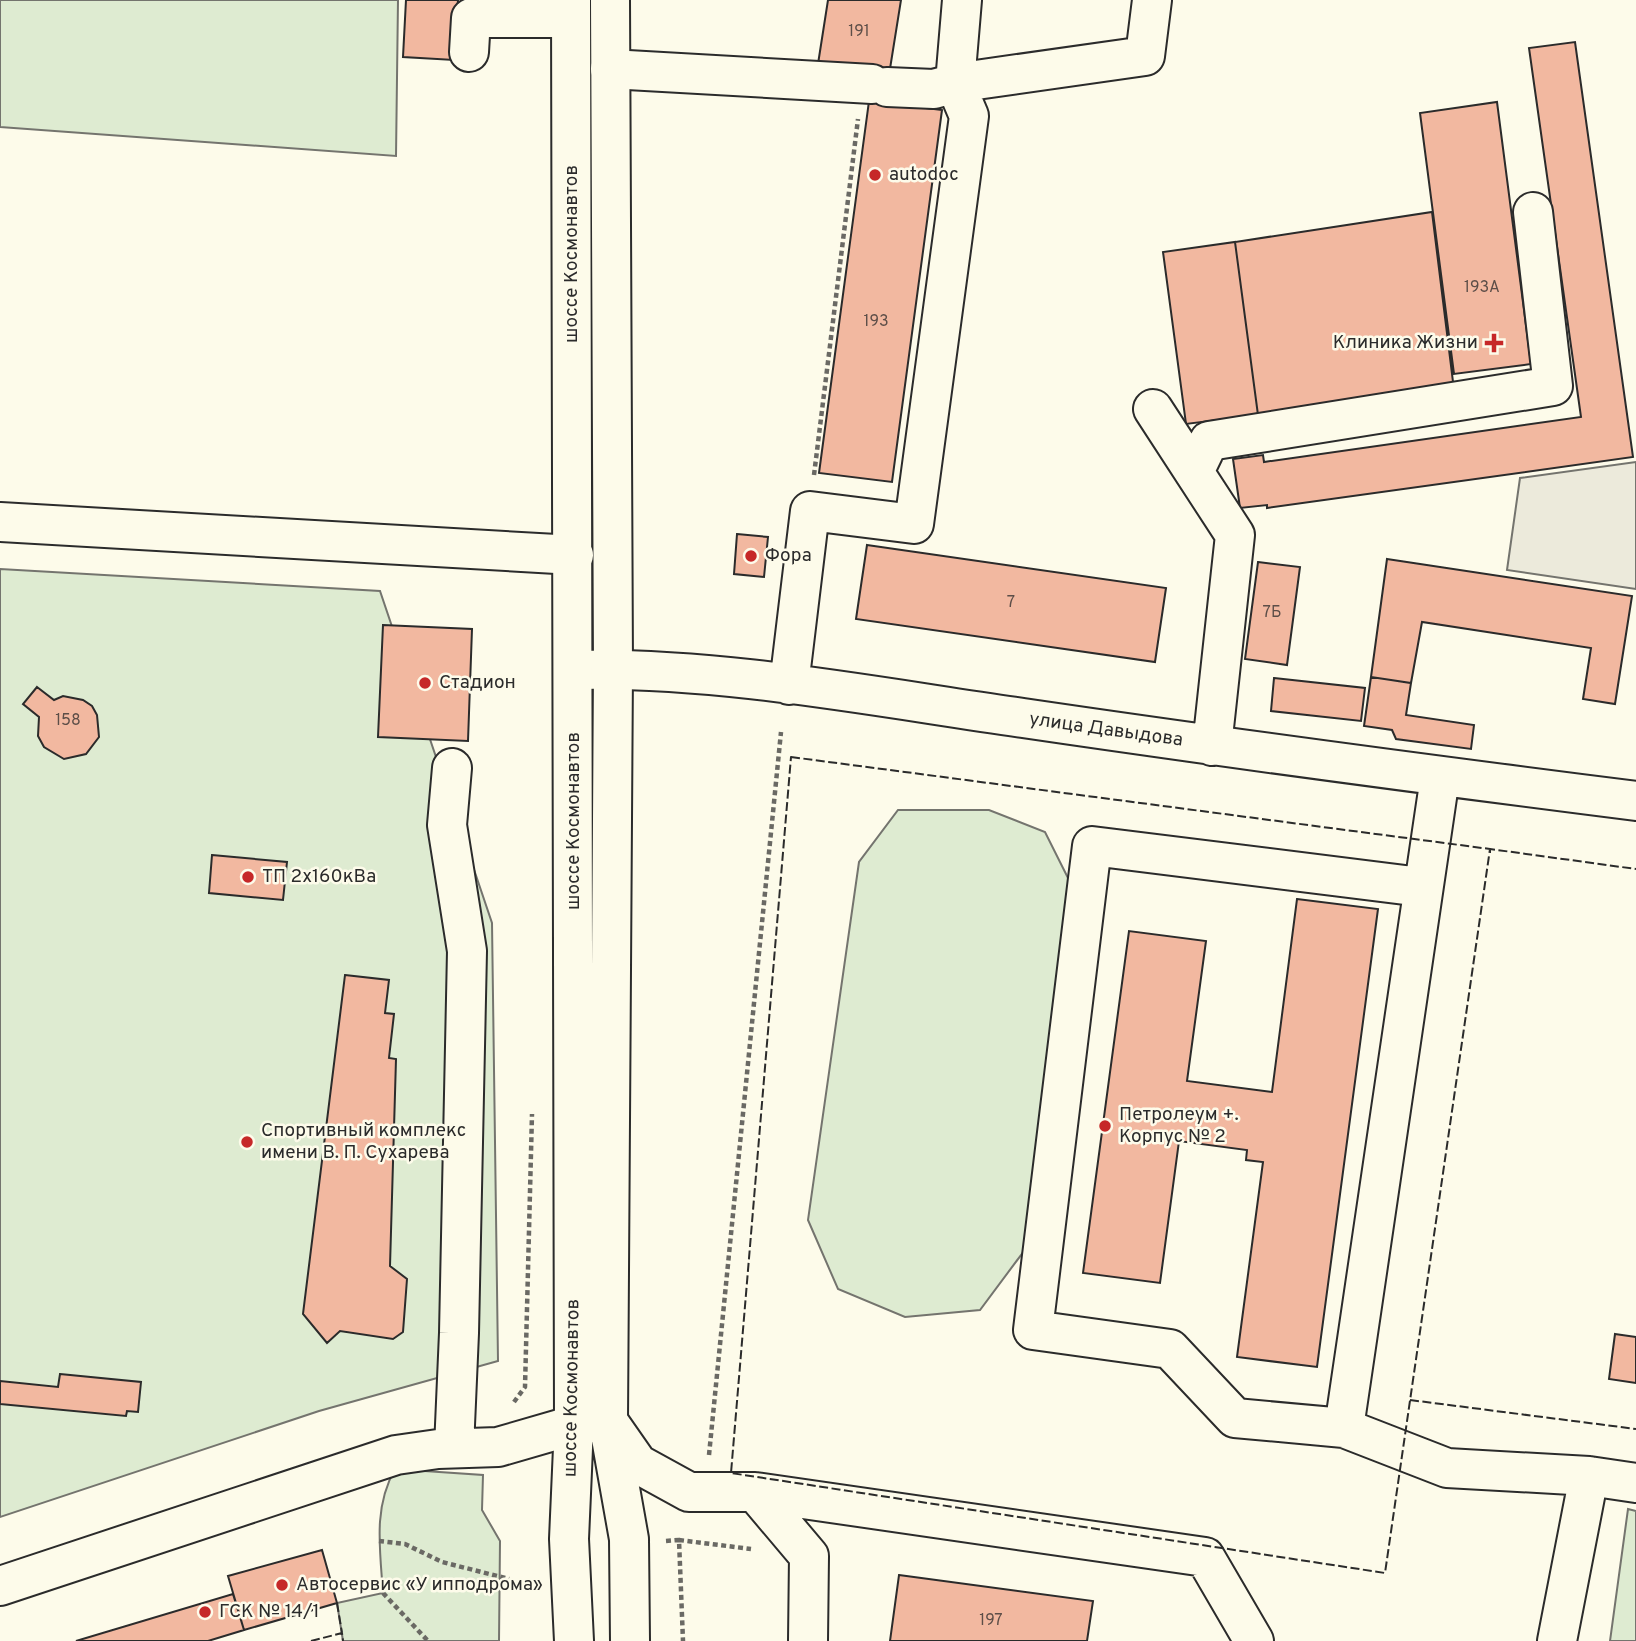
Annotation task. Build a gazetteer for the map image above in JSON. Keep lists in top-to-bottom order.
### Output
{
  "streets": {
    "main road": ["шоссе Космонавтов", "улица Давыдова"]
  },
  "crossings": [
    ["шоссе Космонавтов", "улица Давыдова"]
  ],
  "places": {
    "other": [
      "autodoc",
      "Фора",
      "Стадион",
      "ТП 2х160кВа",
      "Петролеум +. Корпус № 2",
      "Спортивный комплекс имени В. П. Сухарева",
      "Автосервис «У ипподрома»",
      "ГСК № 14/1"
    ],
    "health": ["Клиника Жизни"]
  },
  "house_numbers": [
    "191",
    "193А",
    "193",
    "7",
    "7Б",
    "158",
    "197"
  ]
}
